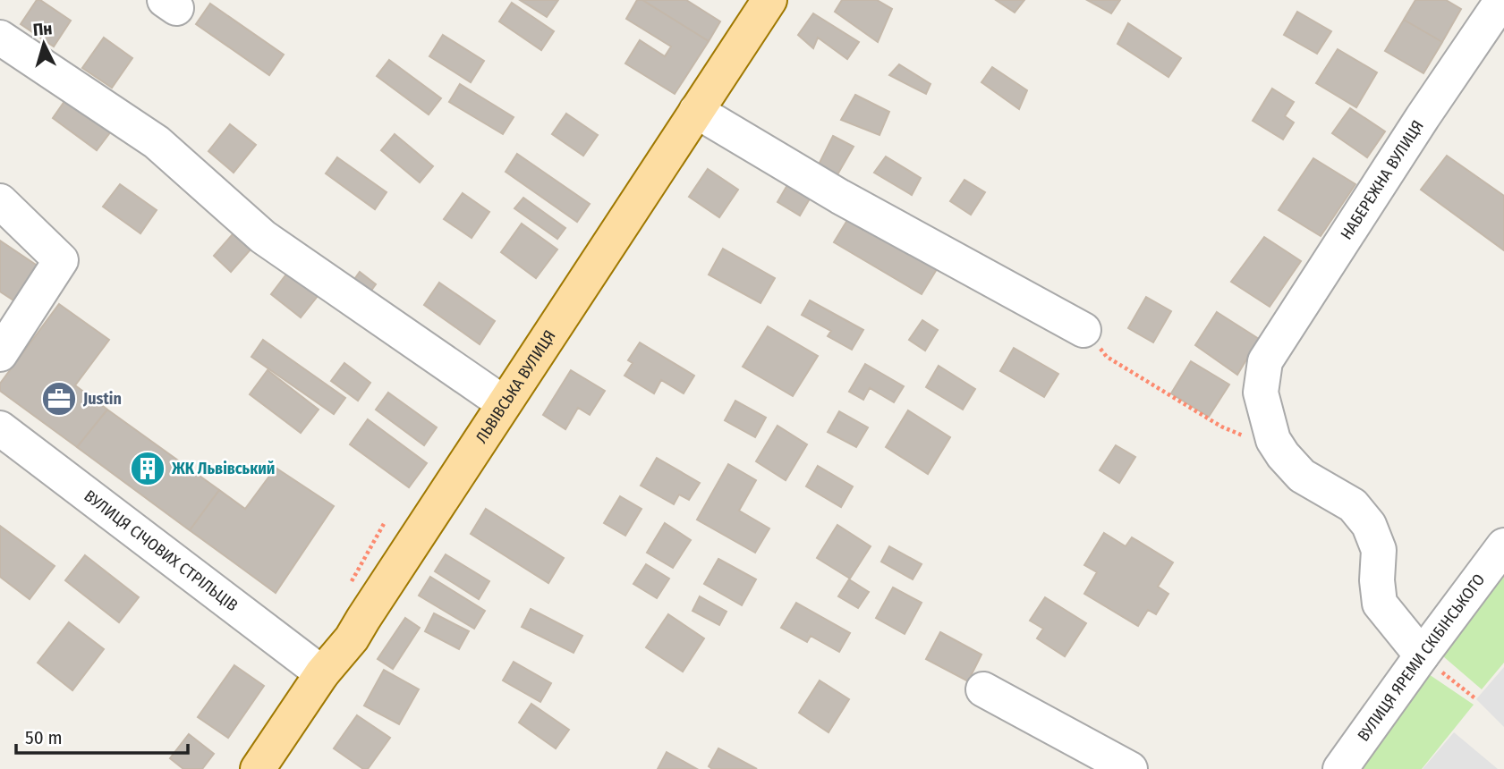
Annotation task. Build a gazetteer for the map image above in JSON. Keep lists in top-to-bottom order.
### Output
{
  "streets": {
    "main road": ["ЛЬВІВСЬКА ВУЛИЦЯ"],
    "street": ["НАБЕРЕЖНА ВУЛИЦЯ", "ВУЛИЦЯ СІЧОВИХ СТРІЛЬЦІВ", "ВУЛИЦЯ ЯРЕМИ СКІБІНСЬКОГО"]
  },
  "crossings": [
    ["ЛЬВІВСЬКА ВУЛИЦЯ", "ВУЛИЦЯ СІЧОВИХ СТРІЛЬЦІВ"]
  ],
  "places": {
    "office": ["Justin"],
    "building": ["ЖК Львівський"]
  },
  "scale_bar": "50 m",
  "north": "top"
}
